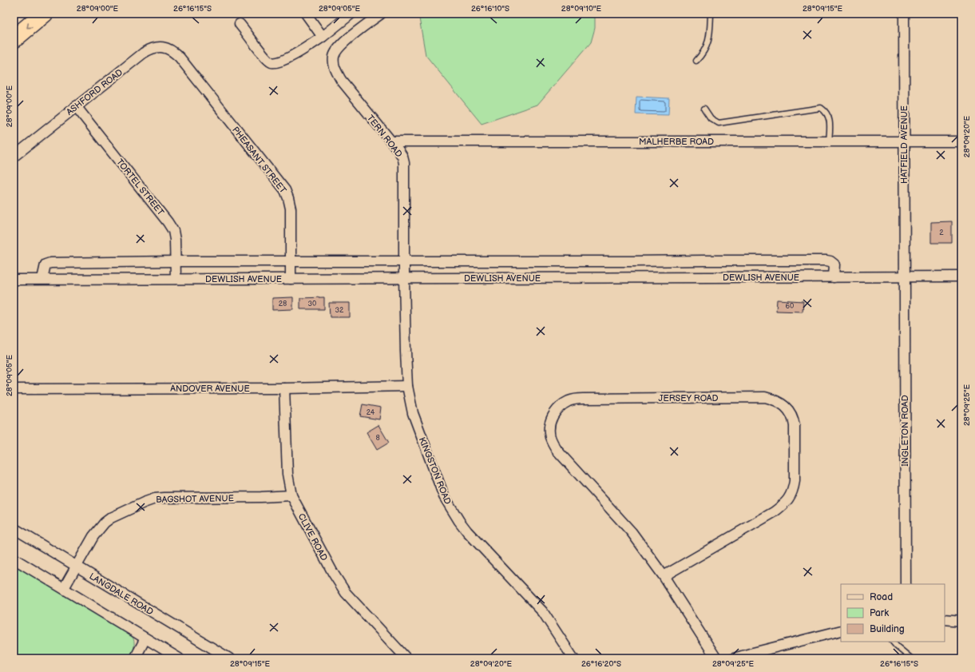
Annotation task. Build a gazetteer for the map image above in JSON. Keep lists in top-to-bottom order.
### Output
{
  "streets": {
    "street": [
      "ASHFORD ROAD",
      "TERN ROAD",
      "MALHERBE ROAD",
      "HATFIELD AVENUE",
      "PHEASANT STREET",
      "TORTEL STREET",
      "DEWLISH AVENUE",
      "ANDOVER AVENUE",
      "JERSEY ROAD",
      "INGLETON ROAD",
      "KINGSTON ROAD",
      "BAGSHOT AVENUE",
      "CLIVE ROAD",
      "LANGDALE ROAD"
    ]
  },
  "crossings": [
    ["ASHFORD ROAD", "PHEASANT STREET"],
    ["ASHFORD ROAD", "TORTEL STREET"],
    ["TERN ROAD", "MALHERBE ROAD"],
    ["TERN ROAD", "DEWLISH AVENUE"],
    ["TERN ROAD", "KINGSTON ROAD"],
    ["MALHERBE ROAD", "HATFIELD AVENUE"],
    ["HATFIELD AVENUE", "DEWLISH AVENUE"],
    ["HATFIELD AVENUE", "INGLETON ROAD"],
    ["PHEASANT STREET", "DEWLISH AVENUE"],
    ["TORTEL STREET", "DEWLISH AVENUE"],
    ["DEWLISH AVENUE", "INGLETON ROAD"],
    ["DEWLISH AVENUE", "KINGSTON ROAD"],
    ["ANDOVER AVENUE", "KINGSTON ROAD"],
    ["ANDOVER AVENUE", "CLIVE ROAD"],
    ["BAGSHOT AVENUE", "CLIVE ROAD"],
    ["BAGSHOT AVENUE", "LANGDALE ROAD"]
  ],
  "house_numbers": [
    "2",
    "28",
    "30",
    "60",
    "32",
    "24",
    "8"
  ],
  "legend": ["Road", "Park", "Building"],
  "coordinates": [
    "28°09'00\"E",
    "26°16'15\"S",
    "28°09'05\"E",
    "26°16'10\"S",
    "28°09'10\"E",
    "28°09'15\"E",
    "28°09'20\"E",
    "28°09'25\"E",
    "26°16'20\"S"
  ]
}
